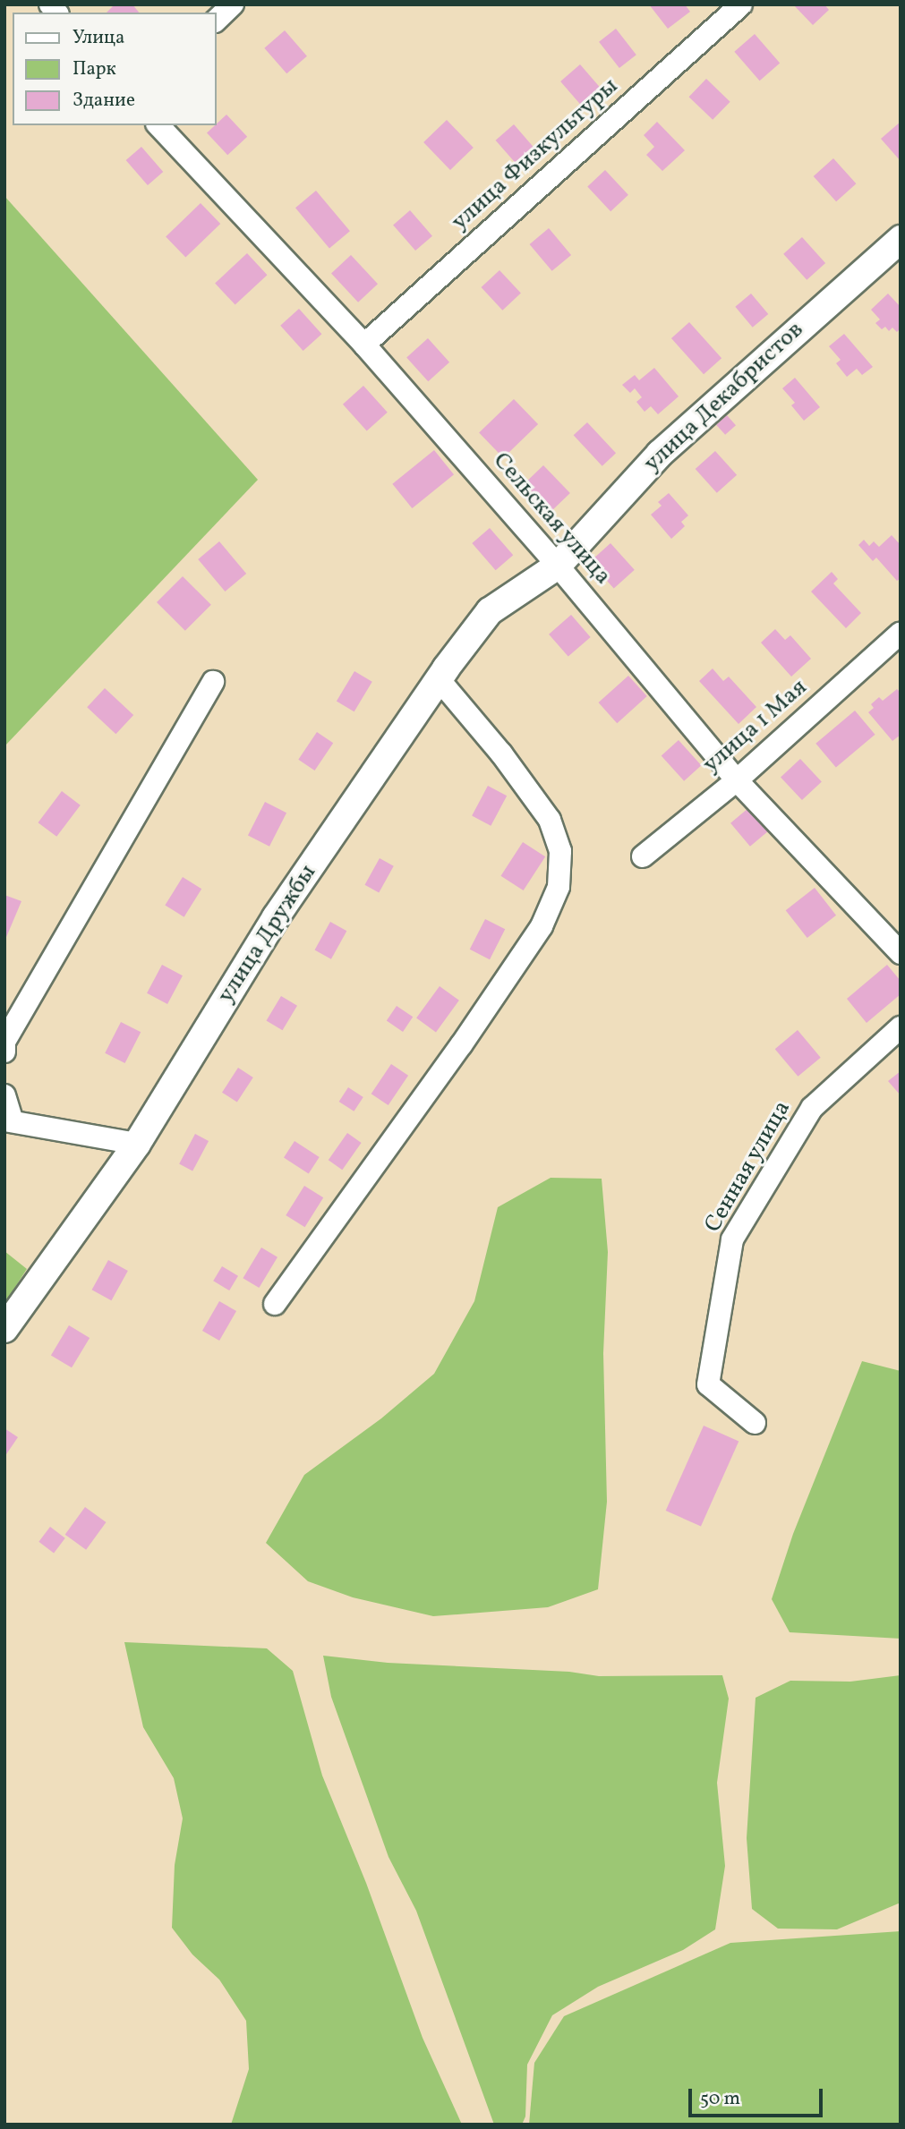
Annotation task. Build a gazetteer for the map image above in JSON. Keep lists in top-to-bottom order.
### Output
{
  "streets": {
    "street": [
      "улица Физкультуры",
      "улица Декабристов",
      "Сельская улица",
      "улица 1 Мая",
      "улица Дружбы",
      "Сенная улица"
    ]
  },
  "crossings": [
    ["улица Физкультуры", "Сельская улица"],
    ["улица Декабристов", "Сельская улица"],
    ["улица Декабристов", "улица Дружбы"],
    ["Сельская улица", "улица 1 Мая"],
    ["Сельская улица", "улица Дружбы"]
  ],
  "legend": ["Улица", "Парк", "Здание"],
  "scale_bar": "50 m"
}
